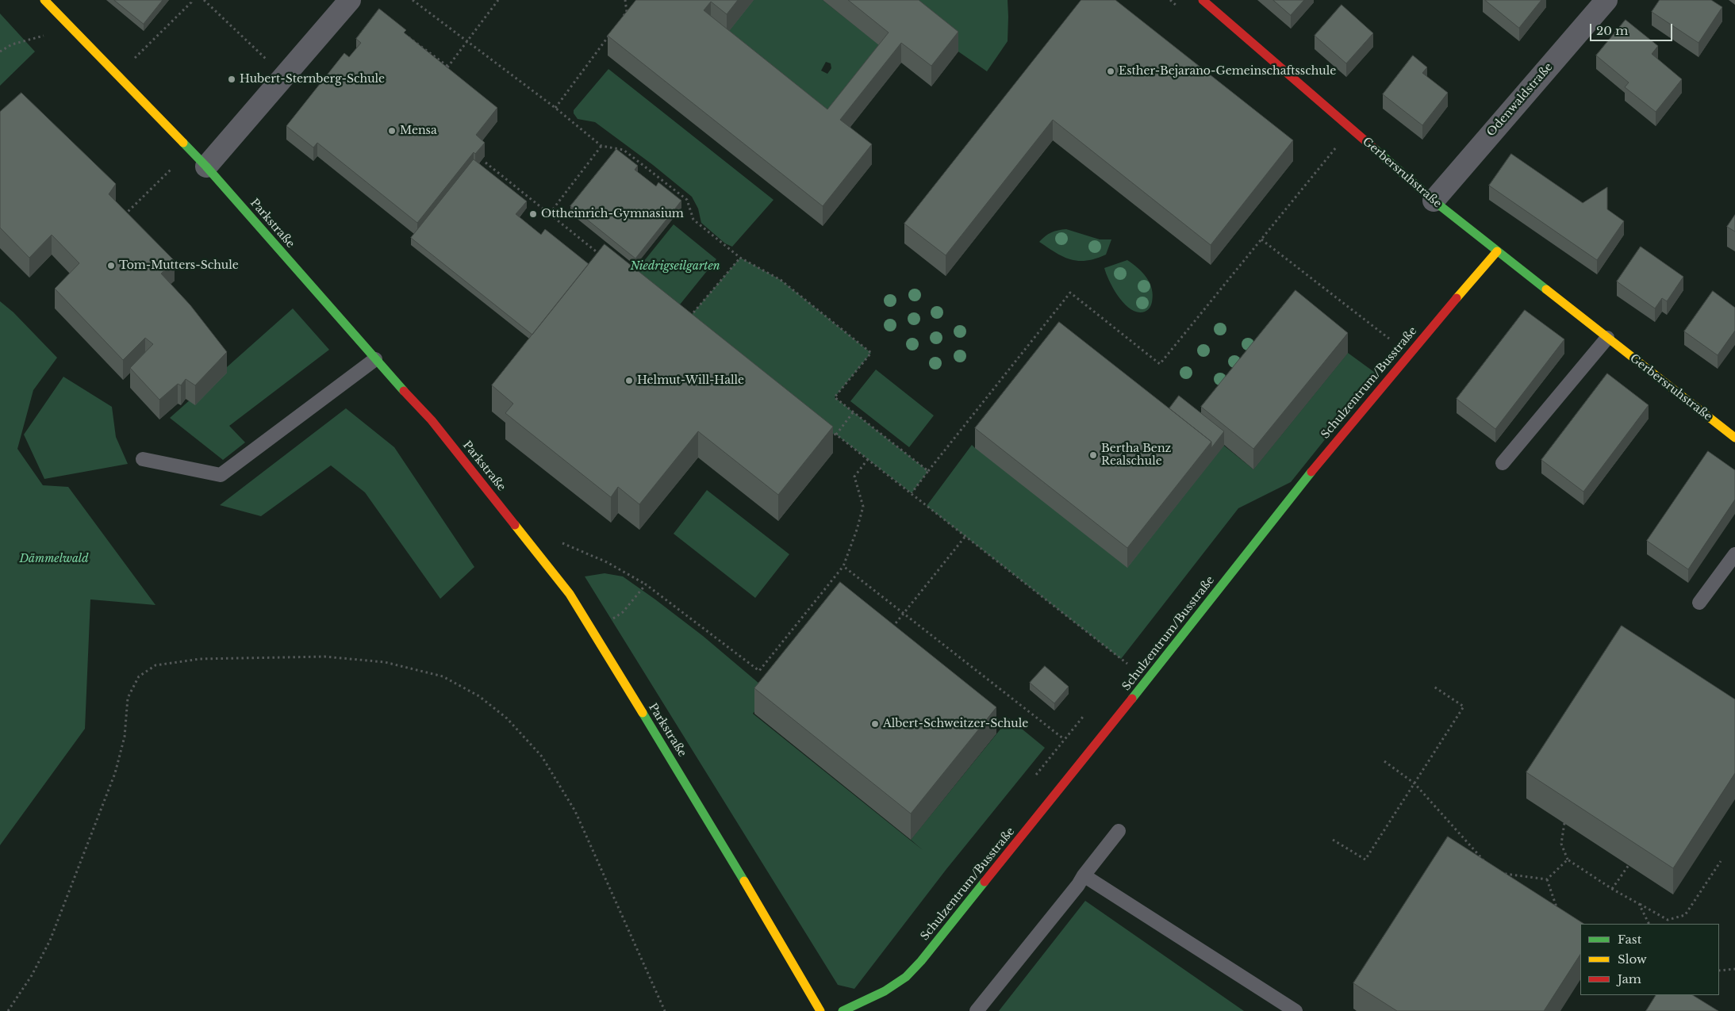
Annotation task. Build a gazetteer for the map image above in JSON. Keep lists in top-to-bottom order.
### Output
{
  "streets": {
    "street": [
      "Odenwaldstraße",
      "Gerbersruhstraße",
      "Parkstraße",
      "Schulzentrum/Busstraße"
    ]
  },
  "crossings": [
    ["Odenwaldstraße", "Gerbersruhstraße"],
    ["Gerbersruhstraße", "Schulzentrum/Busstraße"]
  ],
  "parks": ["Niedrigseilgarten", "Dämmelwald"],
  "places": [
    "Esther-Bejarano-Gemeinschaftsschule",
    "Hubert-Sternberg-Schule",
    "Mensa",
    "Ottheinrich-Gymnasium",
    "Tom-Mutters-Schule",
    "Helmut-Will-Halle",
    "Bertha Benz Realschule",
    "Albert-Schweitzer-Schule"
  ],
  "legend": ["Fast", "Slow", "Jam"],
  "scale_bar": "20 m"
}
